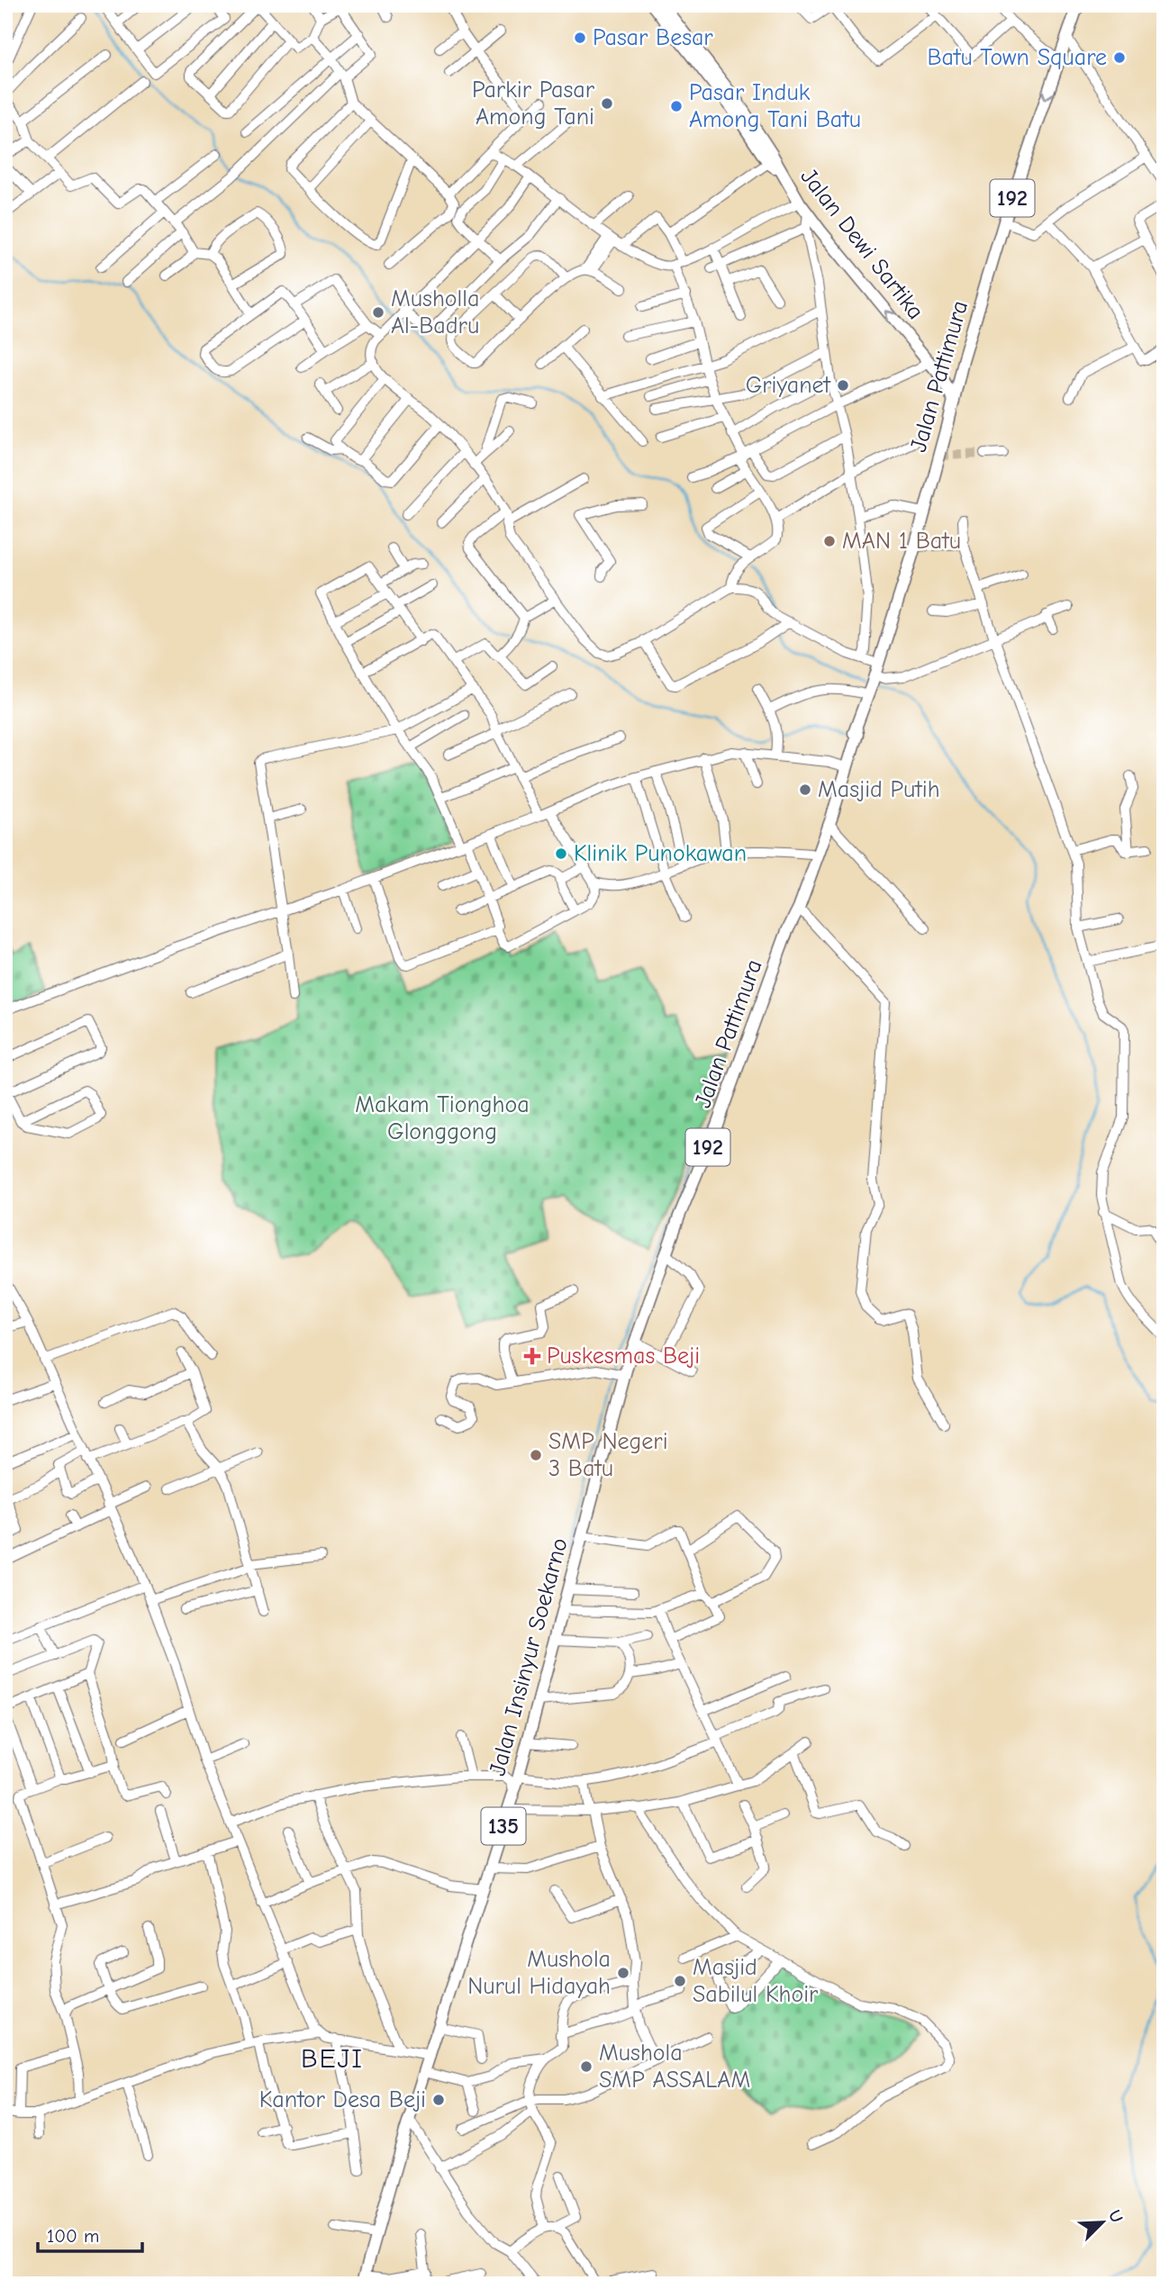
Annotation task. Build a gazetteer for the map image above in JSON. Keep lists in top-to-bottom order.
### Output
{
  "streets": {
    "main road": [
      "192",
      "Jalan Dewi Sartika",
      "Jalan Pattimura",
      "Jalan Insinyur Soekarno",
      "135"
    ]
  },
  "crossings": [
    ["192", "Jalan Pattimura"],
    ["Jalan Dewi Sartika", "Jalan Pattimura"],
    ["Jalan Pattimura", "Jalan Insinyur Soekarno"]
  ],
  "districts": ["BEJI"],
  "parks": ["Makam Tionghoa Glonggong"],
  "places": {
    "other": [
      "Pasar Besar",
      "Batu Town Square",
      "Parkir Pasar Among Tani",
      "Pasar Induk Among Tani Batu",
      "Musholla Al-Badru",
      "Griyanet",
      "MAN 1 Batu",
      "Masjid Putih",
      "Klinik Punokawan",
      "SMP Negeri 3 Batu",
      "Mushola Nurul Hidayah",
      "Masjid Sabilul Khoir",
      "Mushola SMP ASSALAM",
      "Kantor Desa Beji"
    ],
    "health": ["Puskesmas Beji"]
  },
  "scale_bar": "100 m",
  "north": "top right"
}
